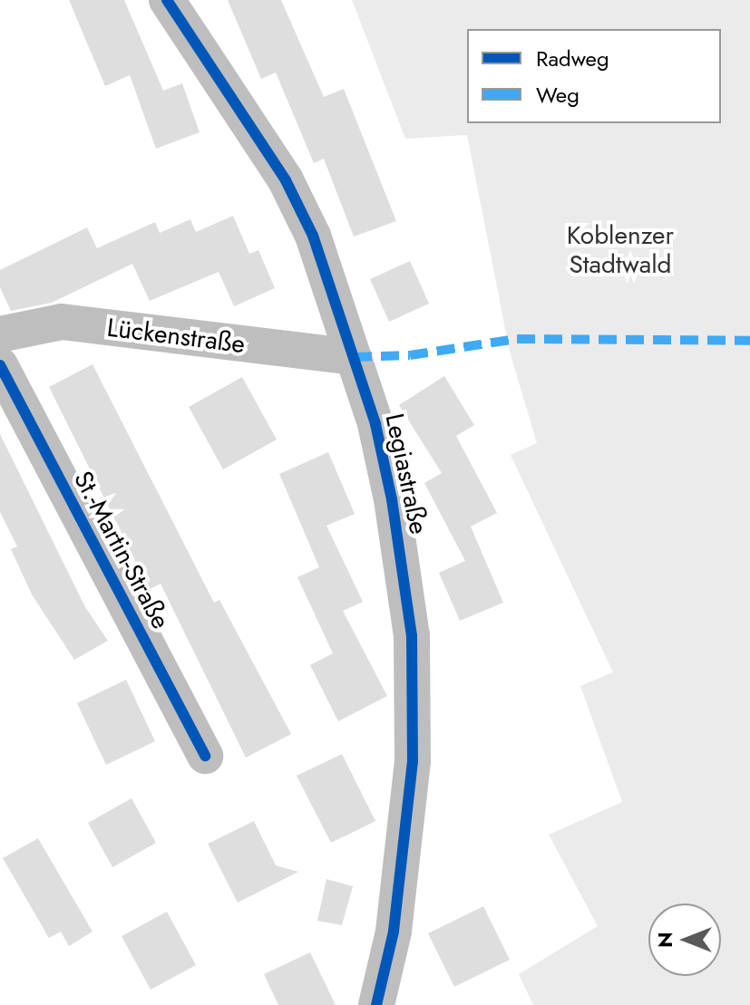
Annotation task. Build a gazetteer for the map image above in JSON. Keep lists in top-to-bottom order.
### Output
{
  "streets": {
    "street": ["Lückenstraße", "Legiastraße", "St.-Martin-Straße"]
  },
  "crossings": [
    ["Lückenstraße", "Legiastraße"]
  ],
  "parks": ["Koblenzer Stadtwald"],
  "legend": ["Radweg", "Weg"],
  "north": "left"
}
